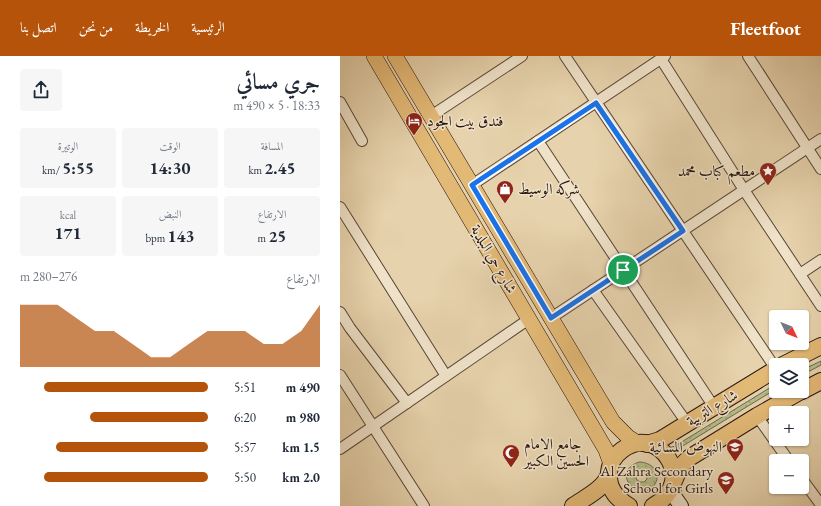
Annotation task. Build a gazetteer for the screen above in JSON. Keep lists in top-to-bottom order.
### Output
{
  "streets": {
    "highway": ["شارع التربية"],
    "main road": ["شارع حي البلدية"]
  },
  "crossings": [
    ["شارع حي البلدية", "شارع التربية"]
  ],
  "places": {
    "hotel": ["فندق بيت الجود"],
    "place": ["مطعم كباب محمد"],
    "shop": ["شركه الوسيط"],
    "school or university": ["النهوض المسائية", "Al Zahra Secondary School for Girls"],
    "mosque": ["جامع الامام الحسين الكبير"]
  },
  "north": "bottom right",
  "page": {
    "header": "Fleetfoot",
    "nav": [
      "الرئيسية",
      "الخريطة",
      "من نحن",
      "اتصل بنا"
    ],
    "heading": ["جري مسائي", "18:33 · 5 × 490 m"],
    "stats": [
      ["المسافة", "2.45 km"],
      ["الوقت", "14:30"],
      ["الوتيرة", "5:55 /km"],
      ["الارتفاع", "25 m"],
      ["النبض", "143 bpm"],
      ["kcal", "171"]
    ],
    "chart": ["الارتفاع", "276–280 m"],
    "map_buttons": ["+", "−"],
    "list": [
      {
        "name": "490 m",
        "note": "5:51"
      },
      {
        "name": "980 m",
        "note": "6:20"
      },
      {
        "name": "1.5 km",
        "note": "5:57"
      },
      {
        "name": "2.0 km",
        "note": "5:50"
      }
    ]
  }
}
